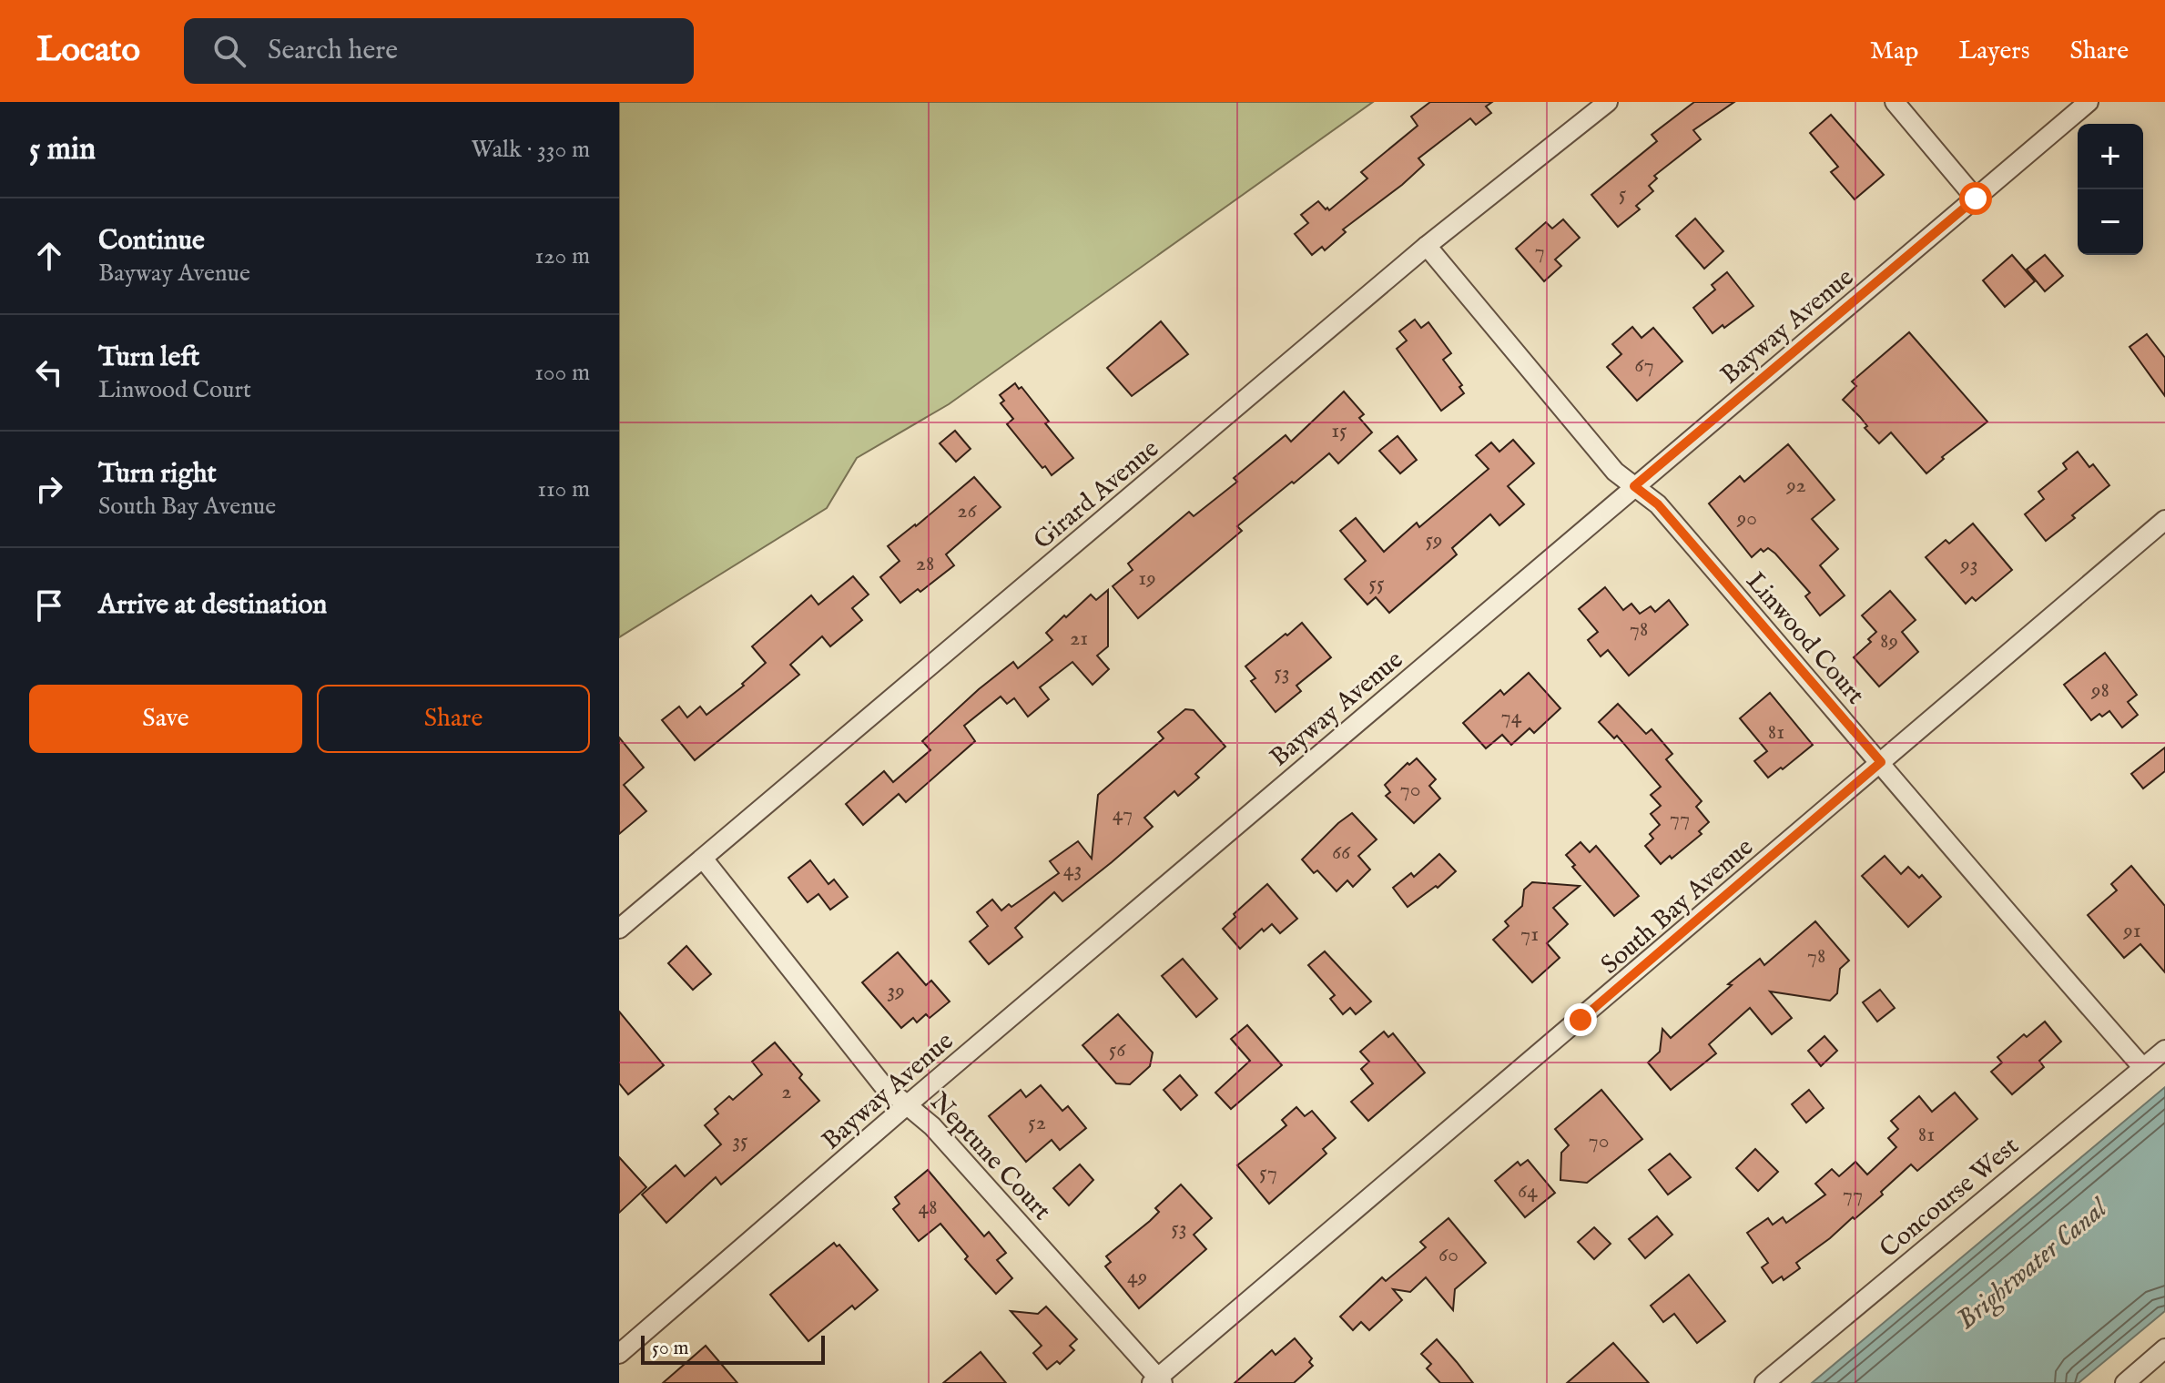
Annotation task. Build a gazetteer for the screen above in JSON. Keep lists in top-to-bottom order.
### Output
{
  "streets": {
    "street": [
      "Bayway Avenue",
      "Girard Avenue",
      "Linwood Court",
      "South Bay Avenue",
      "Neptune Court",
      "Concourse West"
    ]
  },
  "crossings": [
    ["Bayway Avenue", "Linwood Court"],
    ["Bayway Avenue", "Neptune Court"],
    ["Girard Avenue", "Linwood Court"],
    ["Girard Avenue", "Neptune Court"],
    ["Linwood Court", "South Bay Avenue"],
    ["Linwood Court", "Concourse West"],
    ["South Bay Avenue", "Neptune Court"]
  ],
  "water": ["Brightwater Canal"],
  "house_numbers": [
    "5",
    "7",
    "67",
    "15",
    "92",
    "26",
    "90",
    "59",
    "28",
    "93",
    "19",
    "55",
    "78",
    "21",
    "89",
    "53",
    "98",
    "74",
    "81",
    "70",
    "47",
    "77",
    "66",
    "43",
    "91",
    "71",
    "78",
    "39",
    "56",
    "2",
    "52",
    "81",
    "35",
    "70",
    "57",
    "64",
    "77",
    "48",
    "53",
    "60",
    "49"
  ],
  "scale_bar": "50 m",
  "page": {
    "header": "Locato",
    "search": "Search here",
    "nav": ["Map", "Layers", "Share"],
    "heading": ["5 min", "Walk · 330 m"],
    "map_buttons": ["+", "−"],
    "list": [
      ["Continue", "Bayway Avenue", "120 m"],
      ["Turn left", "Linwood Court", "100 m"],
      ["Turn right", "South Bay Avenue", "110 m"],
      "Arrive at destination"
    ],
    "buttons": ["Save", "Share"],
    "scale": "50 m"
  }
}
